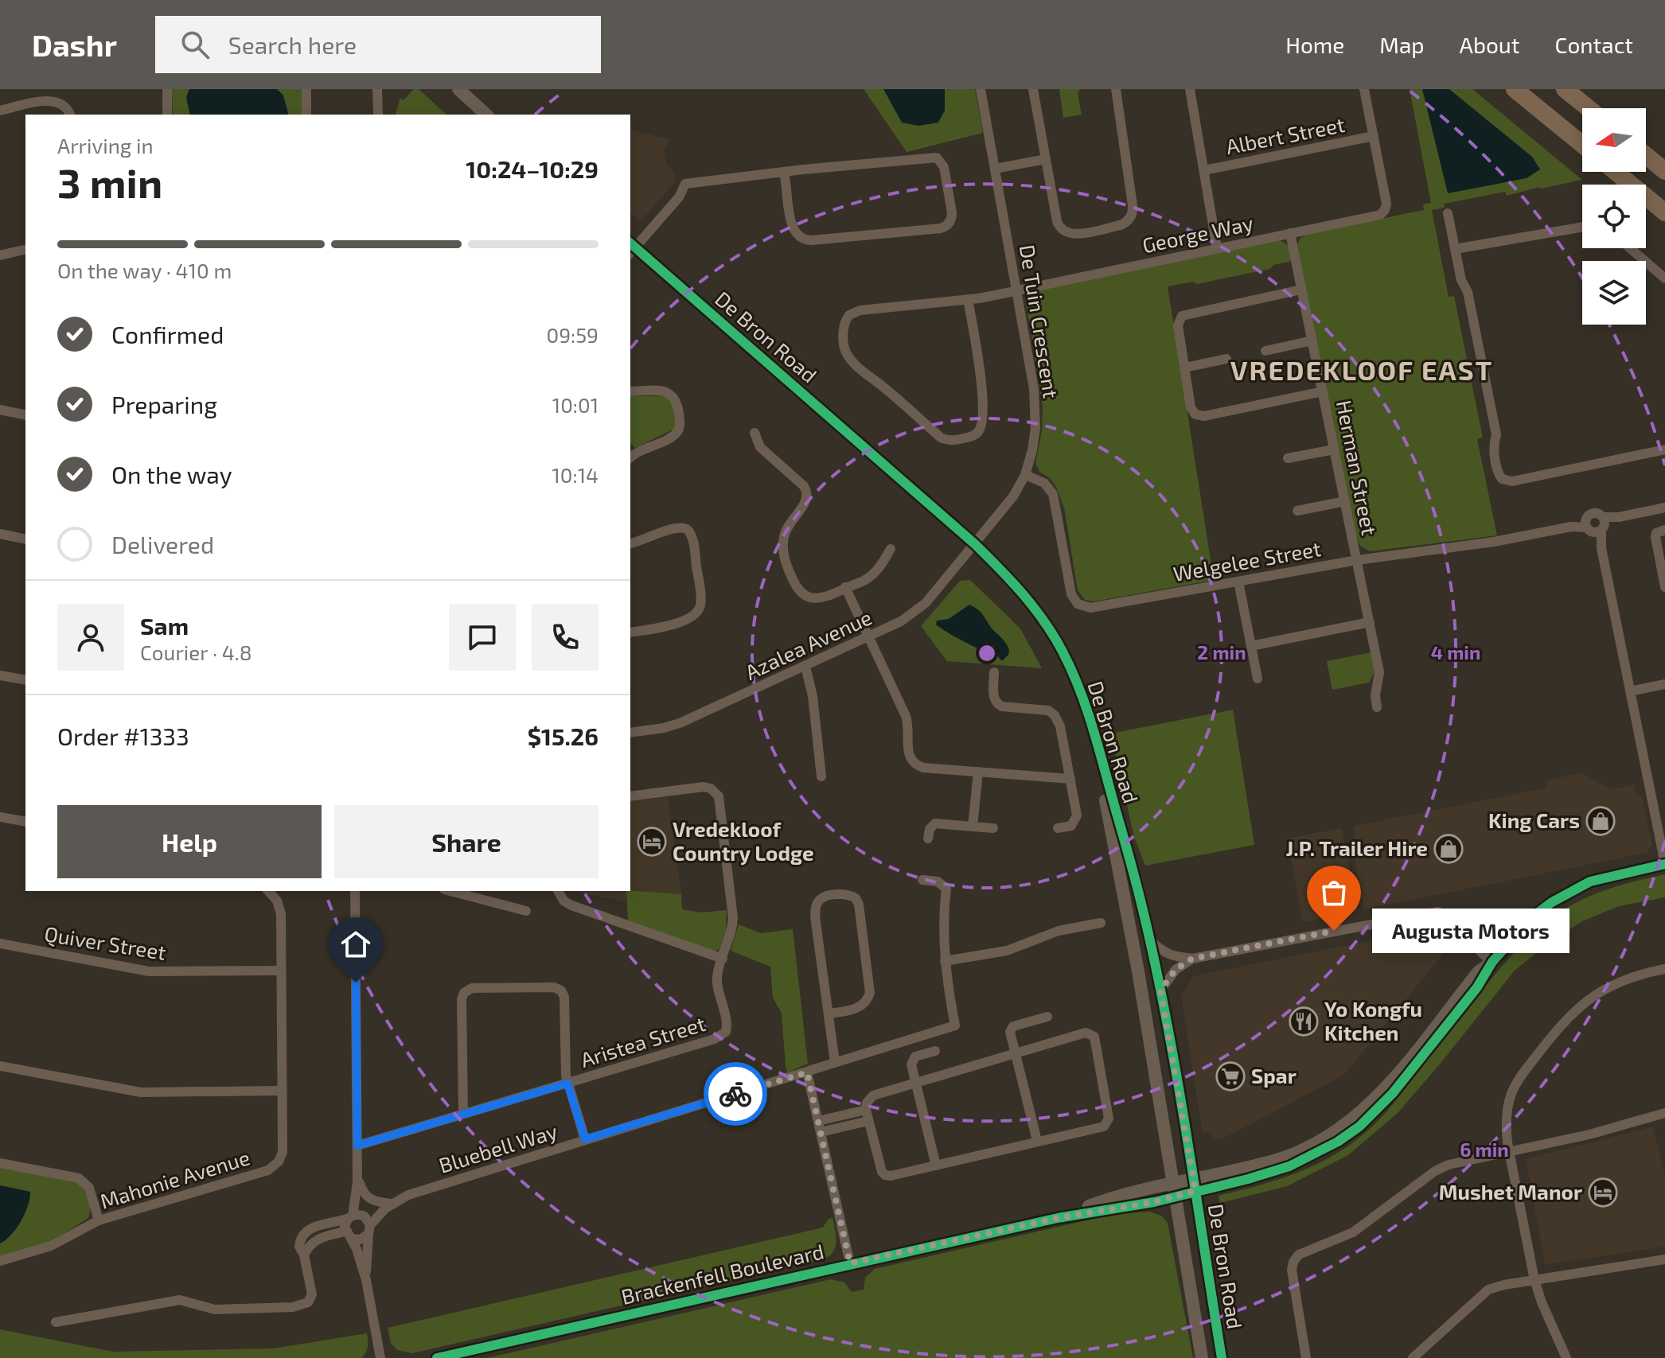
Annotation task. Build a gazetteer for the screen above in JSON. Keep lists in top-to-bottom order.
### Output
{
  "streets": {
    "street": [
      "Albert Street",
      "George Way",
      "De Tuin Crescent",
      "De Bron Road",
      "Herman Street",
      "Welgelee Street",
      "Azalea Avenue",
      "Quiver Street",
      "Aristea Street",
      "Bluebell Way",
      "Mahonie Avenue",
      "Brackenfell Boulevard"
    ]
  },
  "crossings": [
    ["Albert Street", "George Way"],
    ["George Way", "De Tuin Crescent"],
    ["George Way", "Herman Street"],
    ["De Tuin Crescent", "De Bron Road"],
    ["De Tuin Crescent", "Welgelee Street"],
    ["De Tuin Crescent", "Azalea Avenue"],
    ["De Bron Road", "Azalea Avenue"],
    ["De Bron Road", "Brackenfell Boulevard"],
    ["Herman Street", "Welgelee Street"],
    ["Quiver Street", "Mahonie Avenue"]
  ],
  "districts": ["VREDEKLOOF EAST"],
  "places": {
    "shop": ["King Cars", "J.P. Trailer Hire"],
    "hotel": ["Vredekloof Country Lodge", "Mushet Manor"],
    "other": ["Augusta Motors"],
    "restaurant": ["Yo Kongfu Kitchen"],
    "supermarket": ["Spar"]
  },
  "north": "left",
  "page": {
    "header": "Dashr",
    "search": "Search here",
    "nav": [
      "Home",
      "Map",
      "About",
      "Contact"
    ],
    "heading": ["3 min", "Arriving in", "10:24–10:29"],
    "panel": [
      "Sam",
      "Courier · 4.8",
      "Order #1333",
      "$15.26"
    ],
    "bar": "On the way · 410 m",
    "list": [
      ["Confirmed", "09:59"],
      ["Preparing", "10:01"],
      ["On the way", "10:14"],
      "Delivered"
    ],
    "buttons": ["Help", "Share"],
    "bubble": "Augusta Motors"
  },
  "rings": ["2 min", "4 min", "6 min"]
}
